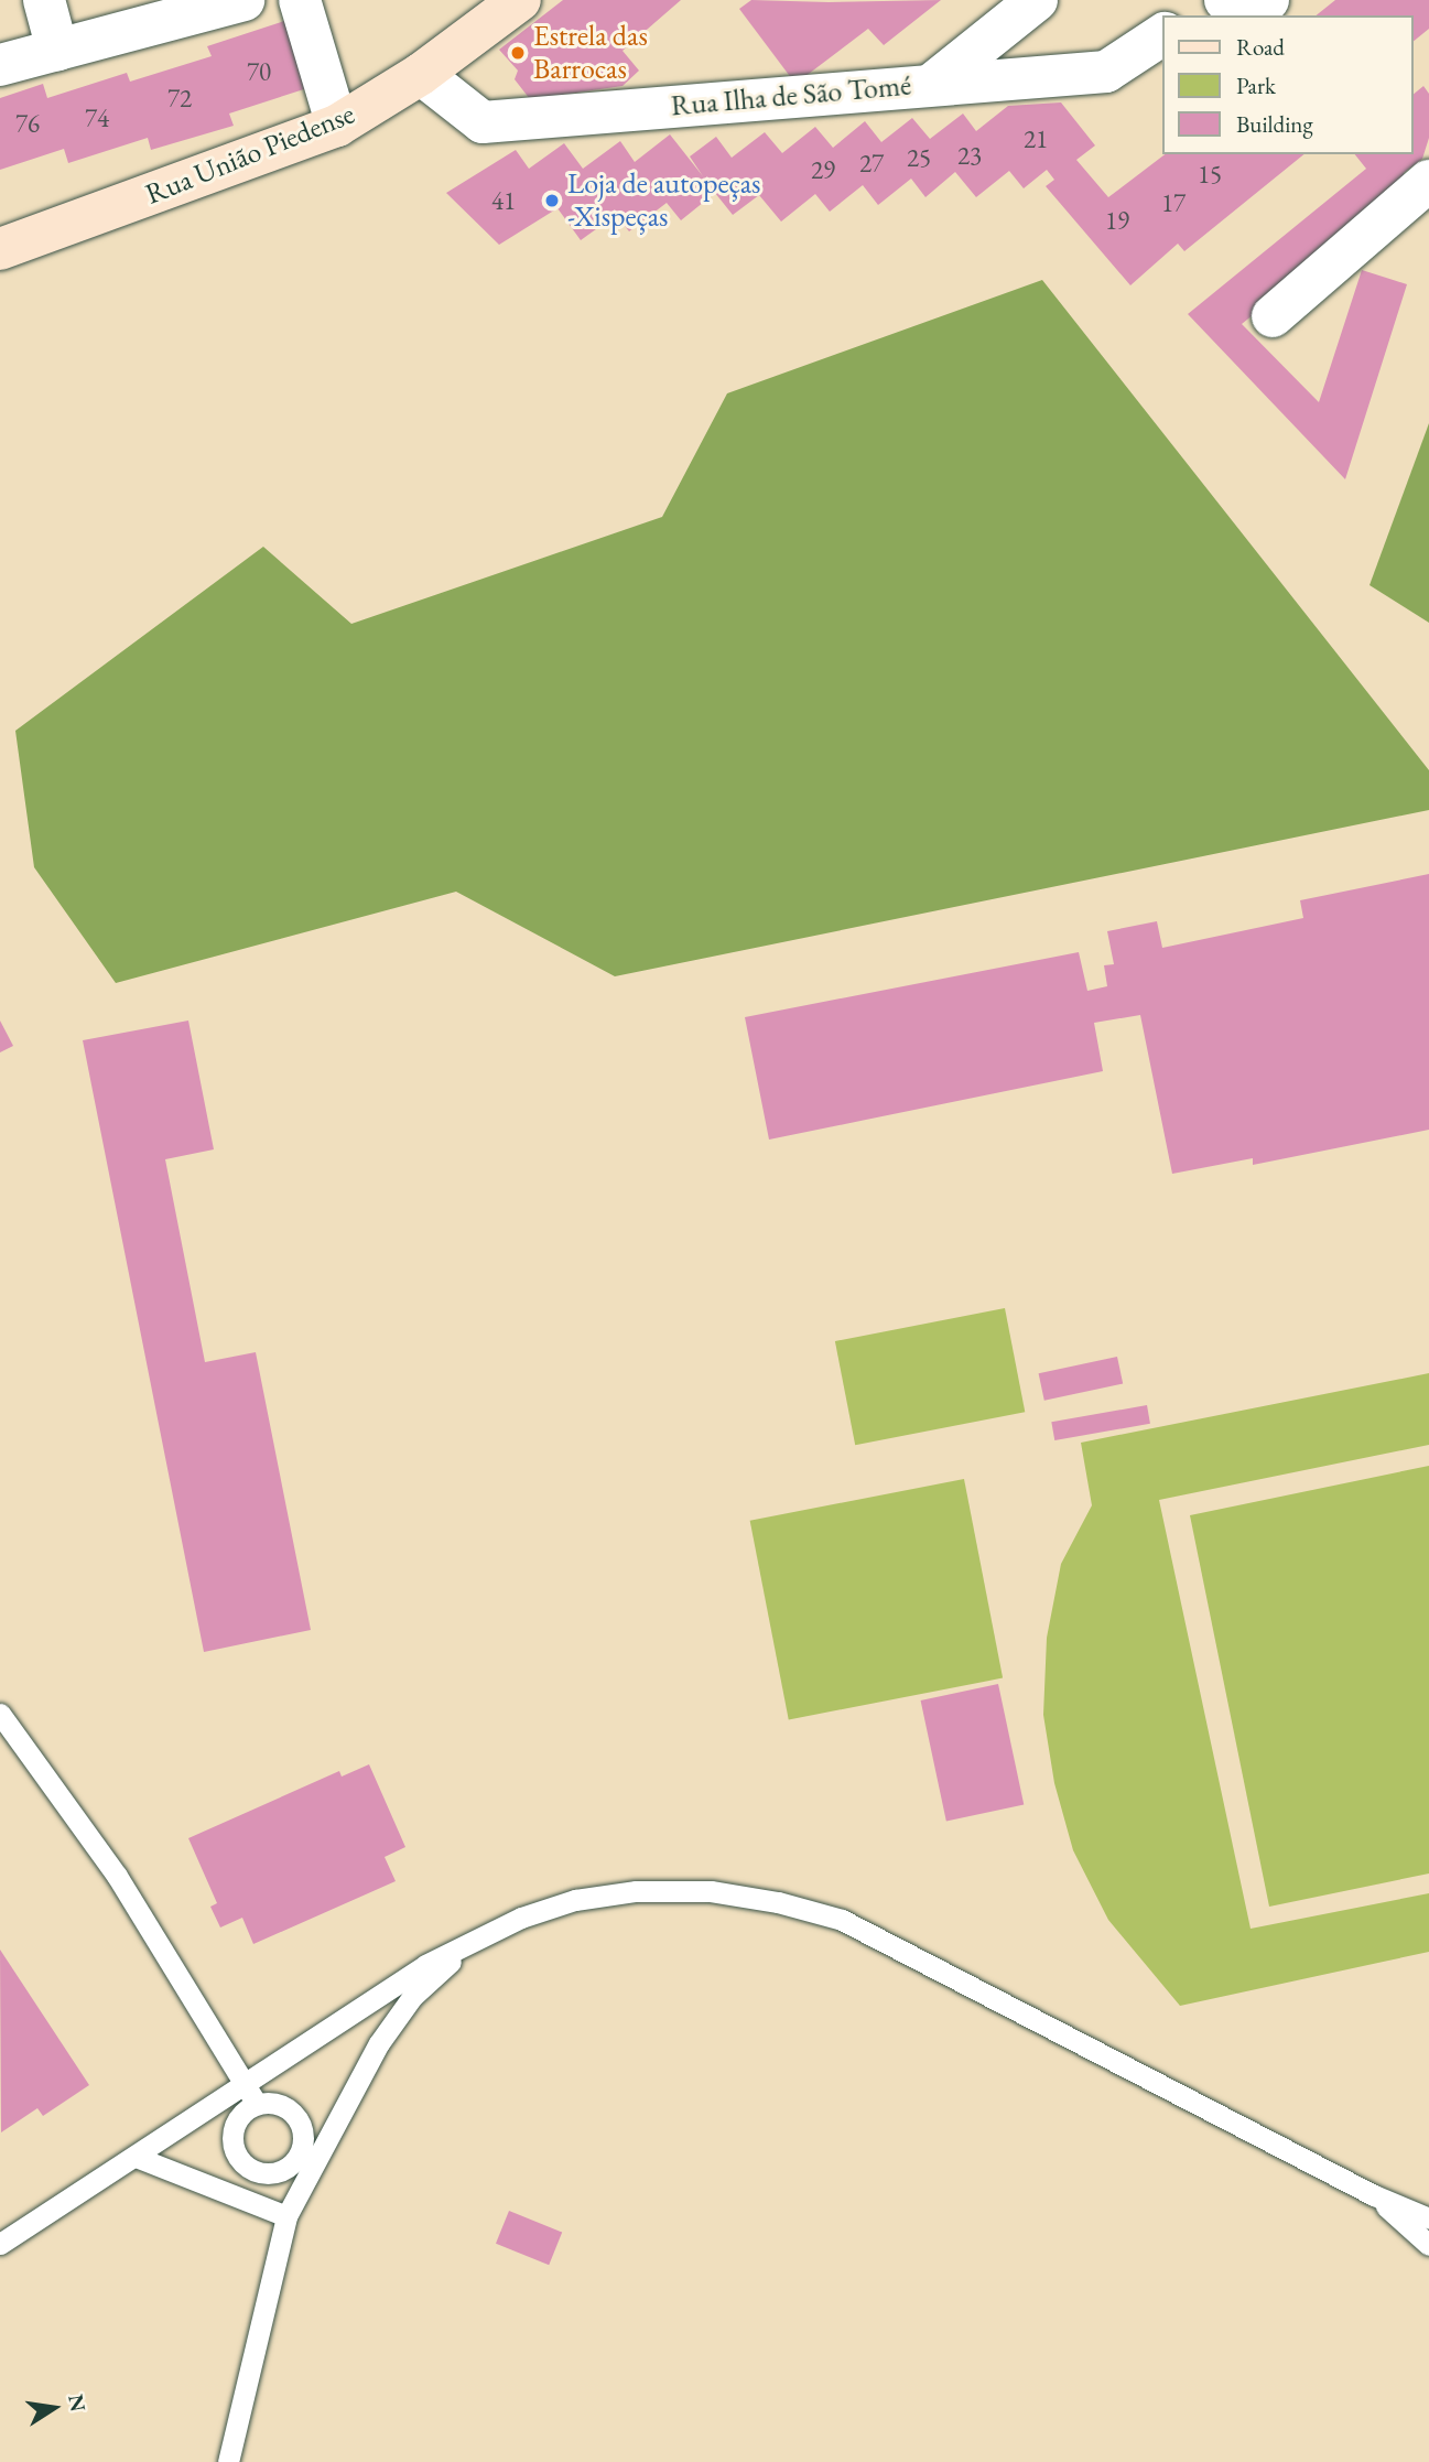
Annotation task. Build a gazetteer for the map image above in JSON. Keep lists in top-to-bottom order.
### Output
{
  "streets": {
    "street": ["Rua Ilha de São Tomé", "Rua União Piedense"]
  },
  "crossings": [
    ["Rua Ilha de São Tomé", "Rua União Piedense"]
  ],
  "places": ["Estrela das Barrocas", "Loja de autopeças -Xispeças"],
  "house_numbers": [
    "70",
    "72",
    "74",
    "76",
    "21",
    "23",
    "25",
    "27",
    "29",
    "15",
    "41",
    "17",
    "19"
  ],
  "legend": ["Road", "Park", "Building"],
  "north": "right"
}
